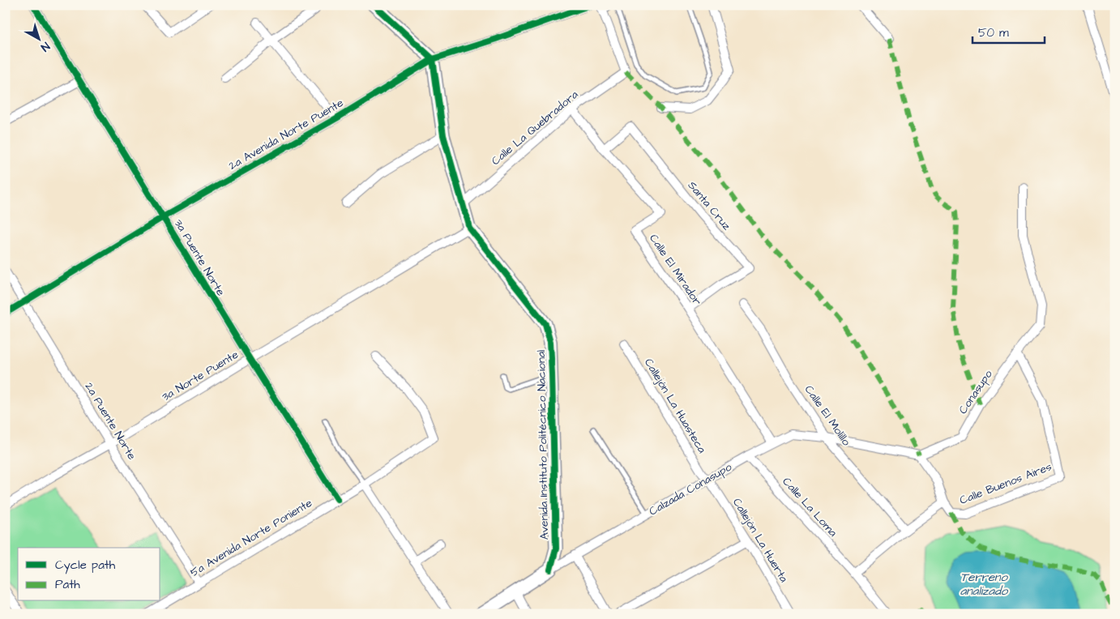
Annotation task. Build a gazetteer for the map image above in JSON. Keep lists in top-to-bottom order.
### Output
{
  "streets": {
    "street": [
      "Calle La Quebradora",
      "2a Avenida Norte Puente",
      "Santa Cruz",
      "3a Puente Norte",
      "Calle El Mirador",
      "3a Norte Puente",
      "Conasupo",
      "Callejón La Huasteca",
      "Calle El Molillo",
      "2a Puente Norte",
      "Avenida Instituto Politécnico Nacional",
      "Calle Buenos Aires",
      "Calzada Conasupo",
      "Calle La Loma",
      "5a Avenida Norte Poniente",
      "Callejón La Huerta"
    ]
  },
  "crossings": [
    ["Calle La Quebradora", "Calle El Mirador"],
    ["Calle La Quebradora", "Avenida Instituto Politécnico Nacional"],
    ["2a Avenida Norte Puente", "3a Puente Norte"],
    ["2a Avenida Norte Puente", "2a Puente Norte"],
    ["2a Avenida Norte Puente", "Avenida Instituto Politécnico Nacional"],
    ["Santa Cruz", "Calle El Mirador"],
    ["3a Puente Norte", "3a Norte Puente"],
    ["3a Puente Norte", "5a Avenida Norte Poniente"],
    ["Calle El Mirador", "Calzada Conasupo"],
    ["3a Norte Puente", "2a Puente Norte"],
    ["3a Norte Puente", "Avenida Instituto Politécnico Nacional"],
    ["Conasupo", "Calle Buenos Aires"],
    ["Conasupo", "Calzada Conasupo"],
    ["Callejón La Huasteca", "Calzada Conasupo"],
    ["Callejón La Huasteca", "Callejón La Huerta"],
    ["Calle El Molillo", "Calzada Conasupo"],
    ["2a Puente Norte", "5a Avenida Norte Poniente"],
    ["Avenida Instituto Politécnico Nacional", "Calzada Conasupo"],
    ["Calzada Conasupo", "Calle La Loma"],
    ["Calzada Conasupo", "Callejón La Huerta"]
  ],
  "water": ["Terreno analizado"],
  "legend": ["Cycle path", "Path"],
  "scale_bar": "50 m",
  "north": "bottom right"
}
